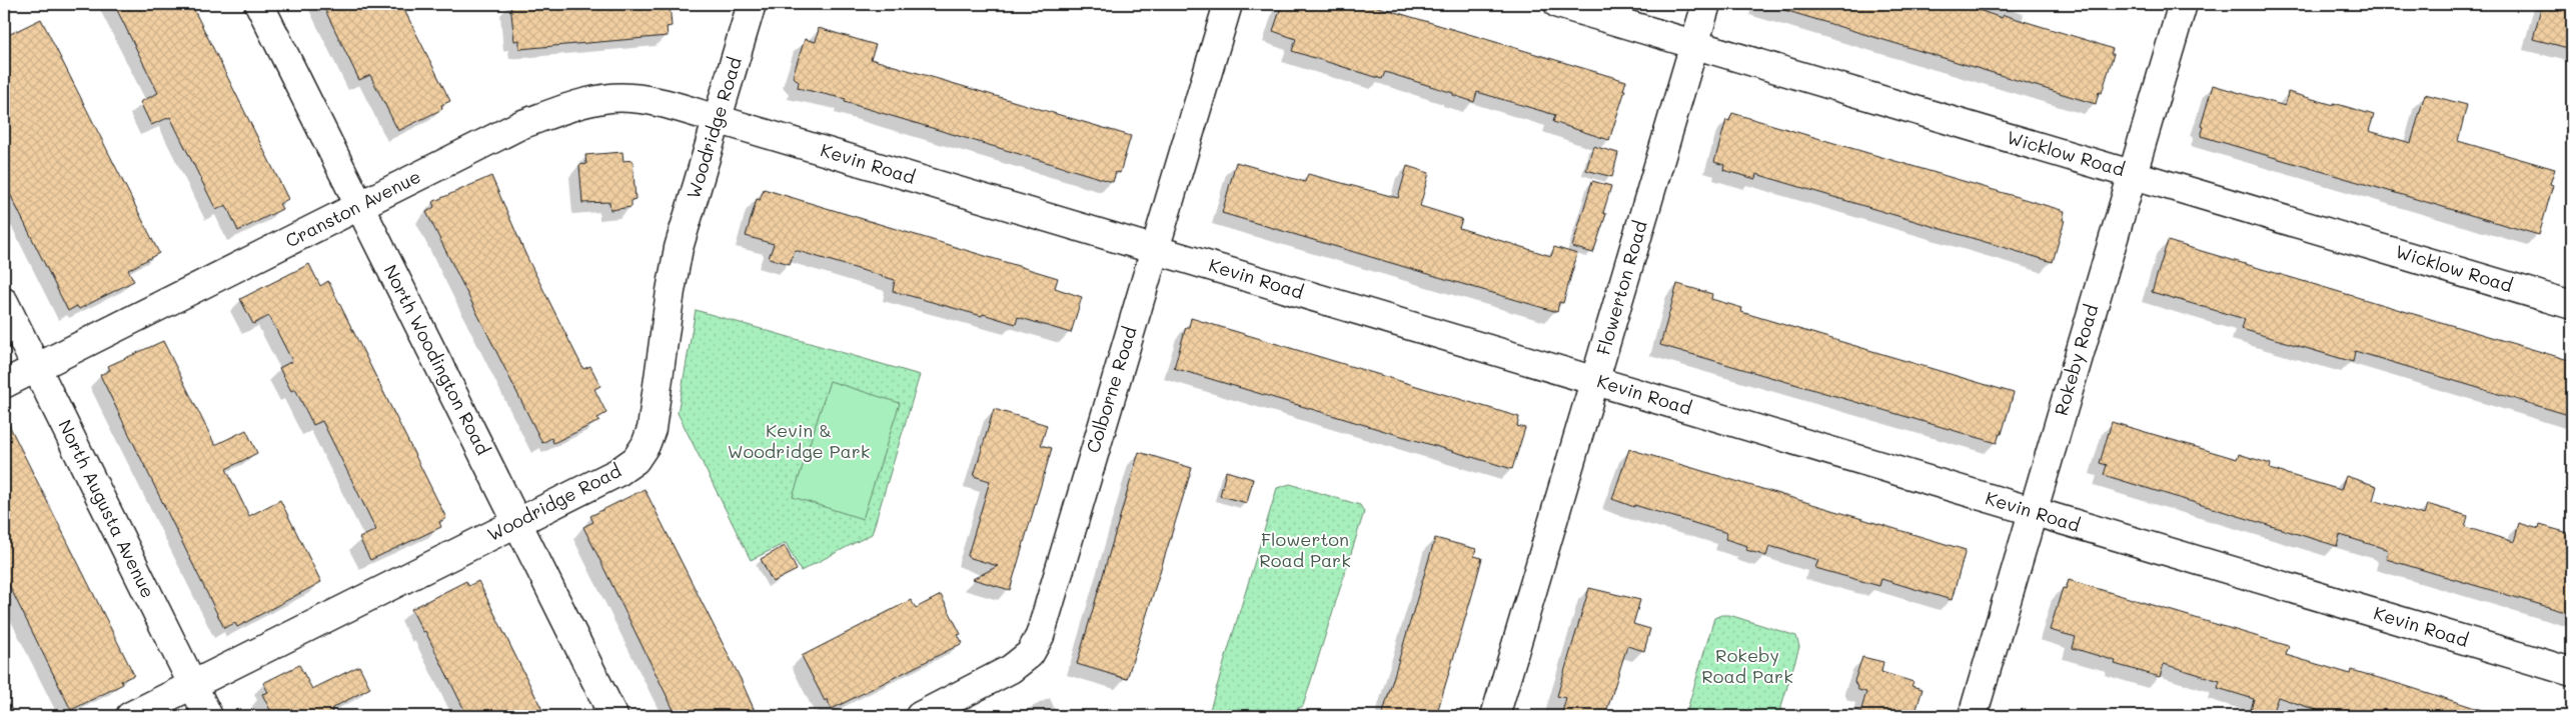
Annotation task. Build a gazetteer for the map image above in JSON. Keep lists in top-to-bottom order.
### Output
{
  "streets": {
    "street": [
      "Woodridge Road",
      "Wicklow Road",
      "Kevin Road",
      "Cranston Avenue",
      "Flowerton Road",
      "North Woodington Road",
      "Rokeby Road",
      "Colborne Road",
      "North Augusta Avenue"
    ]
  },
  "crossings": [
    ["Woodridge Road", "Kevin Road"],
    ["Woodridge Road", "Cranston Avenue"],
    ["Woodridge Road", "North Woodington Road"],
    ["Woodridge Road", "North Augusta Avenue"],
    ["Wicklow Road", "Flowerton Road"],
    ["Wicklow Road", "Rokeby Road"],
    ["Kevin Road", "Cranston Avenue"],
    ["Kevin Road", "Flowerton Road"],
    ["Kevin Road", "Rokeby Road"],
    ["Kevin Road", "Colborne Road"],
    ["Cranston Avenue", "North Woodington Road"],
    ["Cranston Avenue", "North Augusta Avenue"]
  ],
  "parks": ["Kevin & Woodridge Park", "Flowerton Road Park", "Rokeby Road Park"]
}
